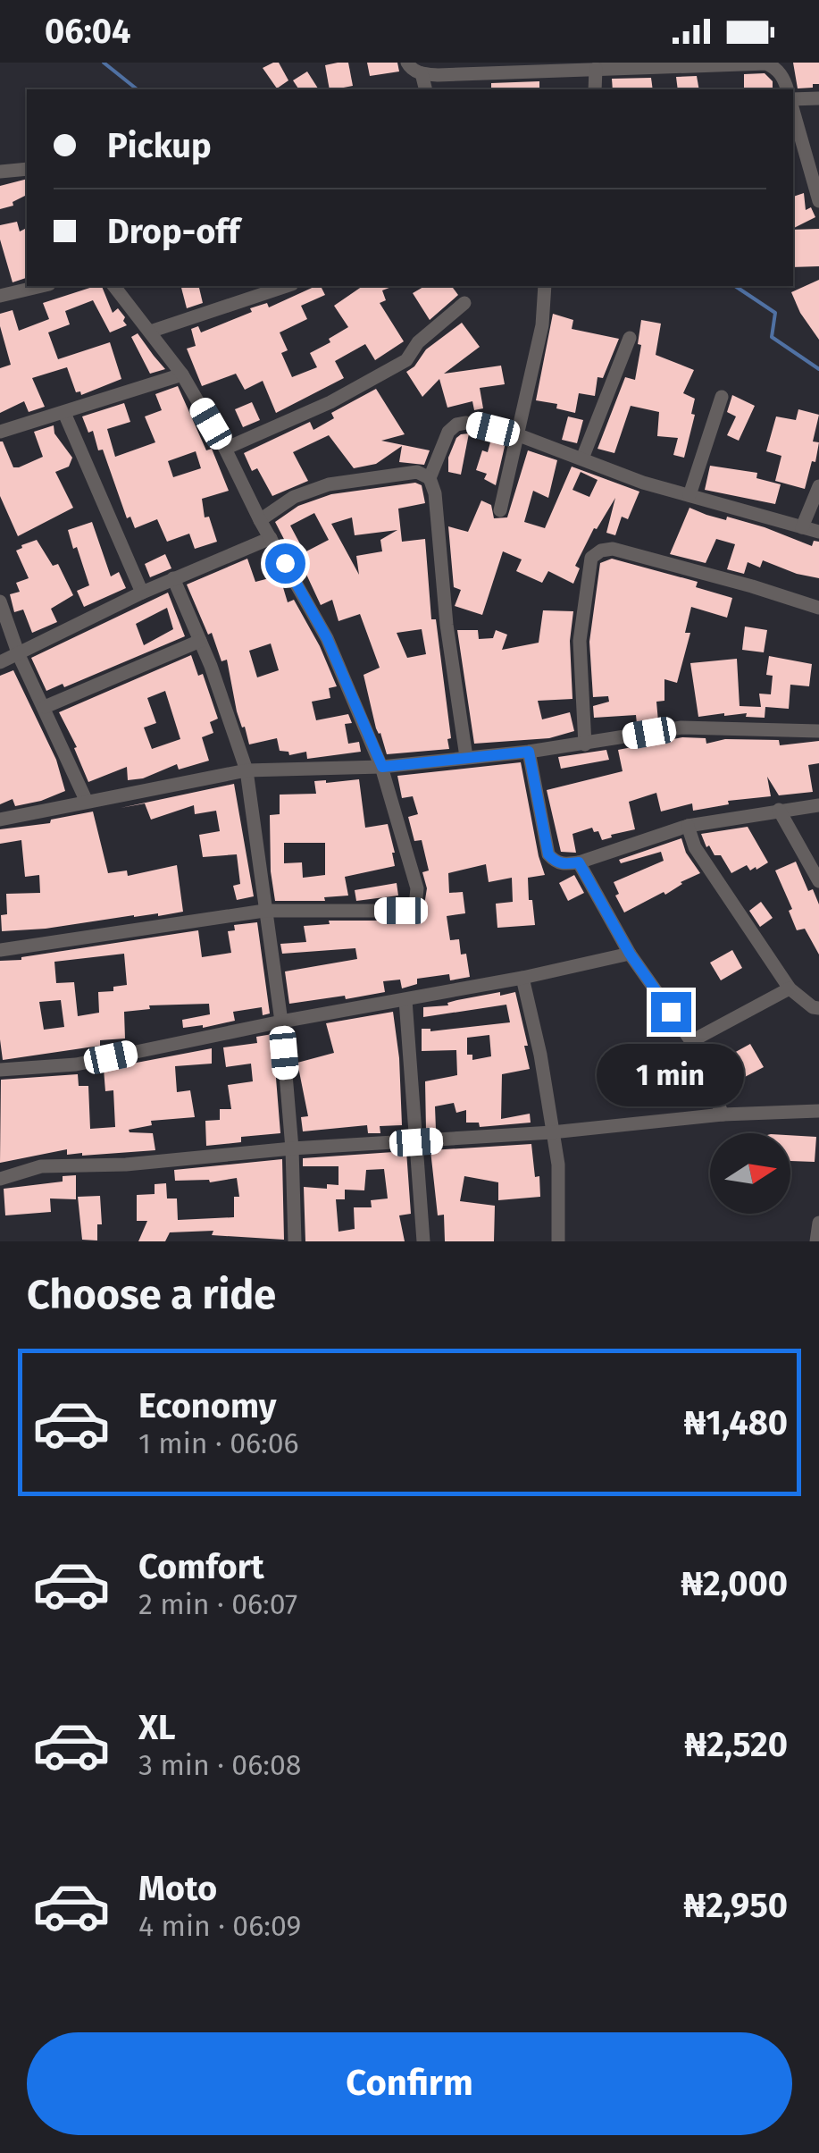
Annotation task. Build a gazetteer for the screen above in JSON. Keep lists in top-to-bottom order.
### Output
{
  "north": "right",
  "page": {
    "status": "06:04",
    "banner": ["Pickup", "Drop-off"],
    "bubble": "1 min",
    "heading": "Choose a ride",
    "list": [
      {
        "name": "Economy",
        "note": "1 min · 06:06",
        "value": "₦1,480"
      },
      {
        "name": "Comfort",
        "note": "2 min · 06:07",
        "value": "₦2,000"
      },
      {
        "name": "XL",
        "note": "3 min · 06:08",
        "value": "₦2,520"
      },
      {
        "name": "Moto",
        "note": "4 min · 06:09",
        "value": "₦2,950"
      }
    ],
    "buttons": "Confirm"
  }
}
